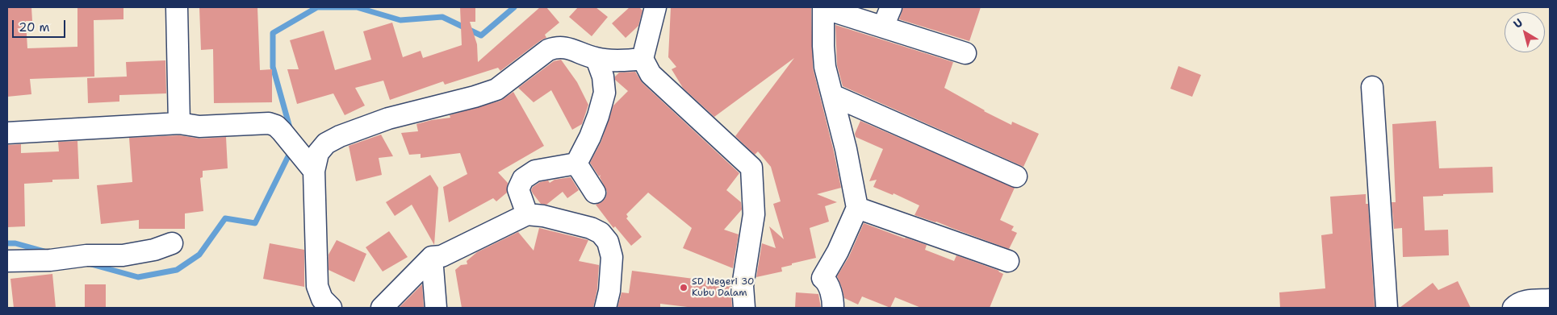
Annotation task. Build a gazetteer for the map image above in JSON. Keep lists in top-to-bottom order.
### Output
{
  "places": ["SD Negeri 30 Kubu Dalam"],
  "scale_bar": "20 m",
  "north": "top left"
}
